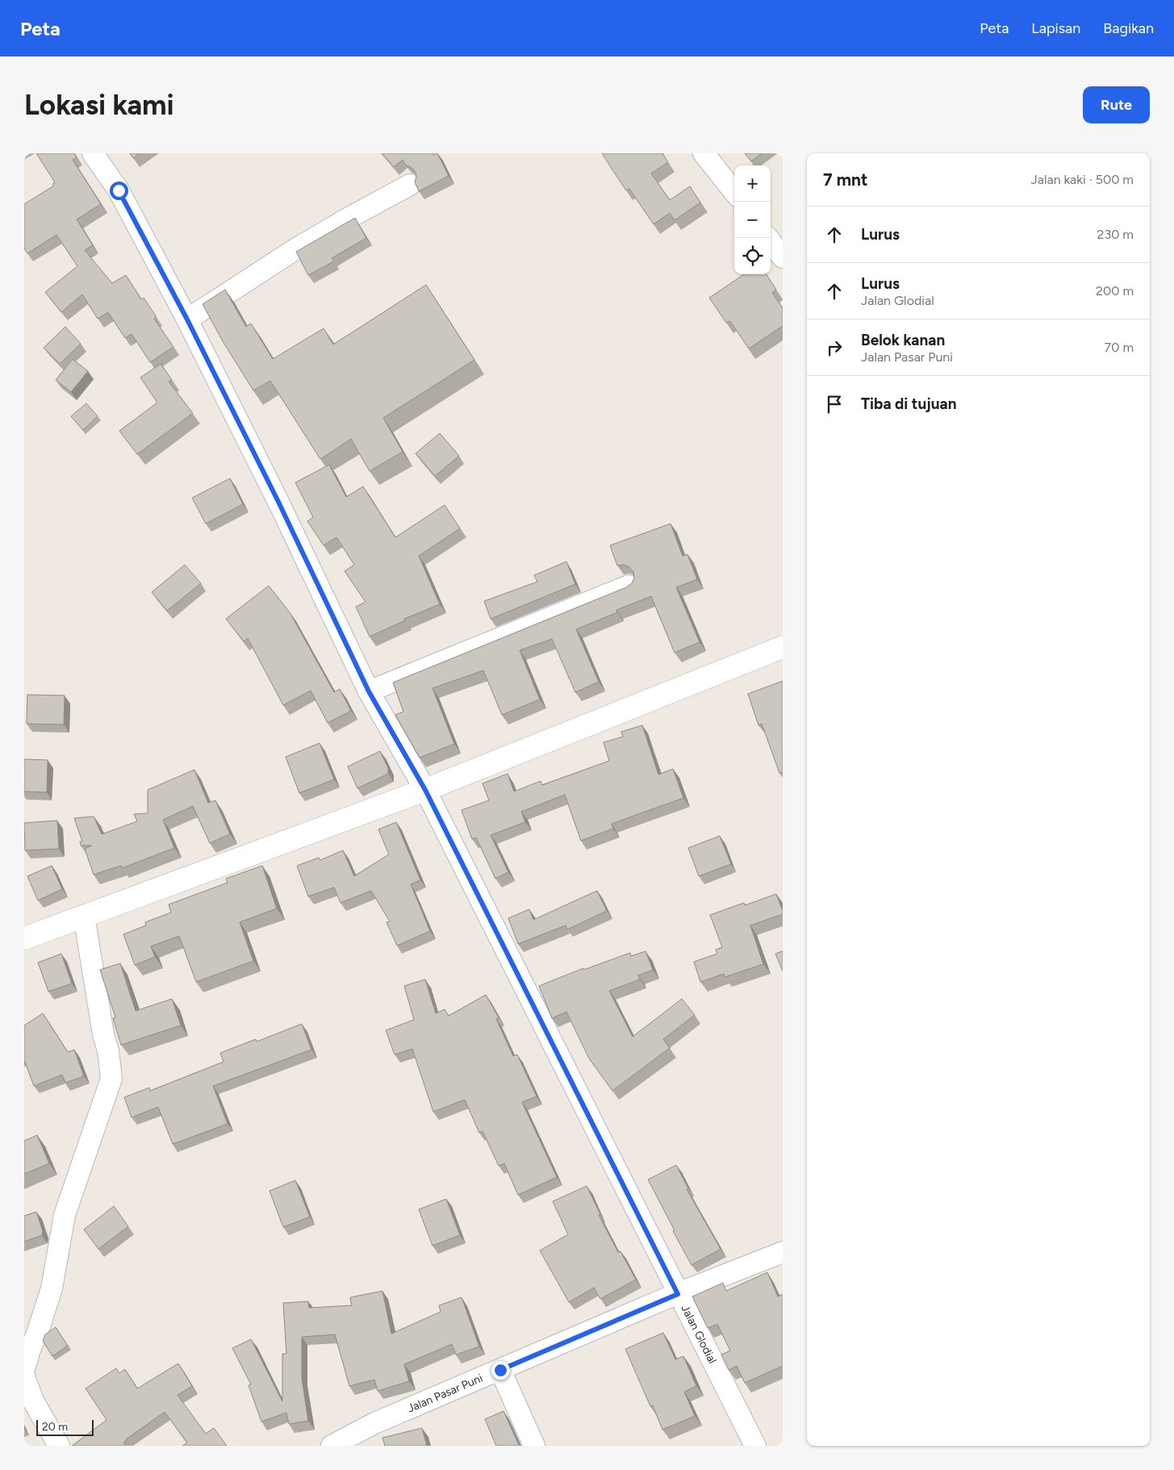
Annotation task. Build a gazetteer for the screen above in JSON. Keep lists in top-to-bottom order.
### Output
{
  "streets": {
    "street": ["Jalan Glodial", "Jalan Pasar Puni"]
  },
  "crossings": [
    ["Jalan Glodial", "Jalan Pasar Puni"]
  ],
  "scale_bar": "20 m",
  "page": {
    "header": "Peta",
    "nav": ["Peta", "Lapisan", "Bagikan"],
    "buttons": "Rute",
    "title": "Lokasi kami",
    "heading": ["7 mnt", "Jalan kaki · 500 m"],
    "map_buttons": ["+", "−"],
    "list": [
      ["Lurus", "230 m"],
      ["Lurus", "Jalan Glodial", "200 m"],
      ["Belok kanan", "Jalan Pasar Puni", "70 m"],
      "Tiba di tujuan"
    ],
    "scale": "20 m"
  }
}
